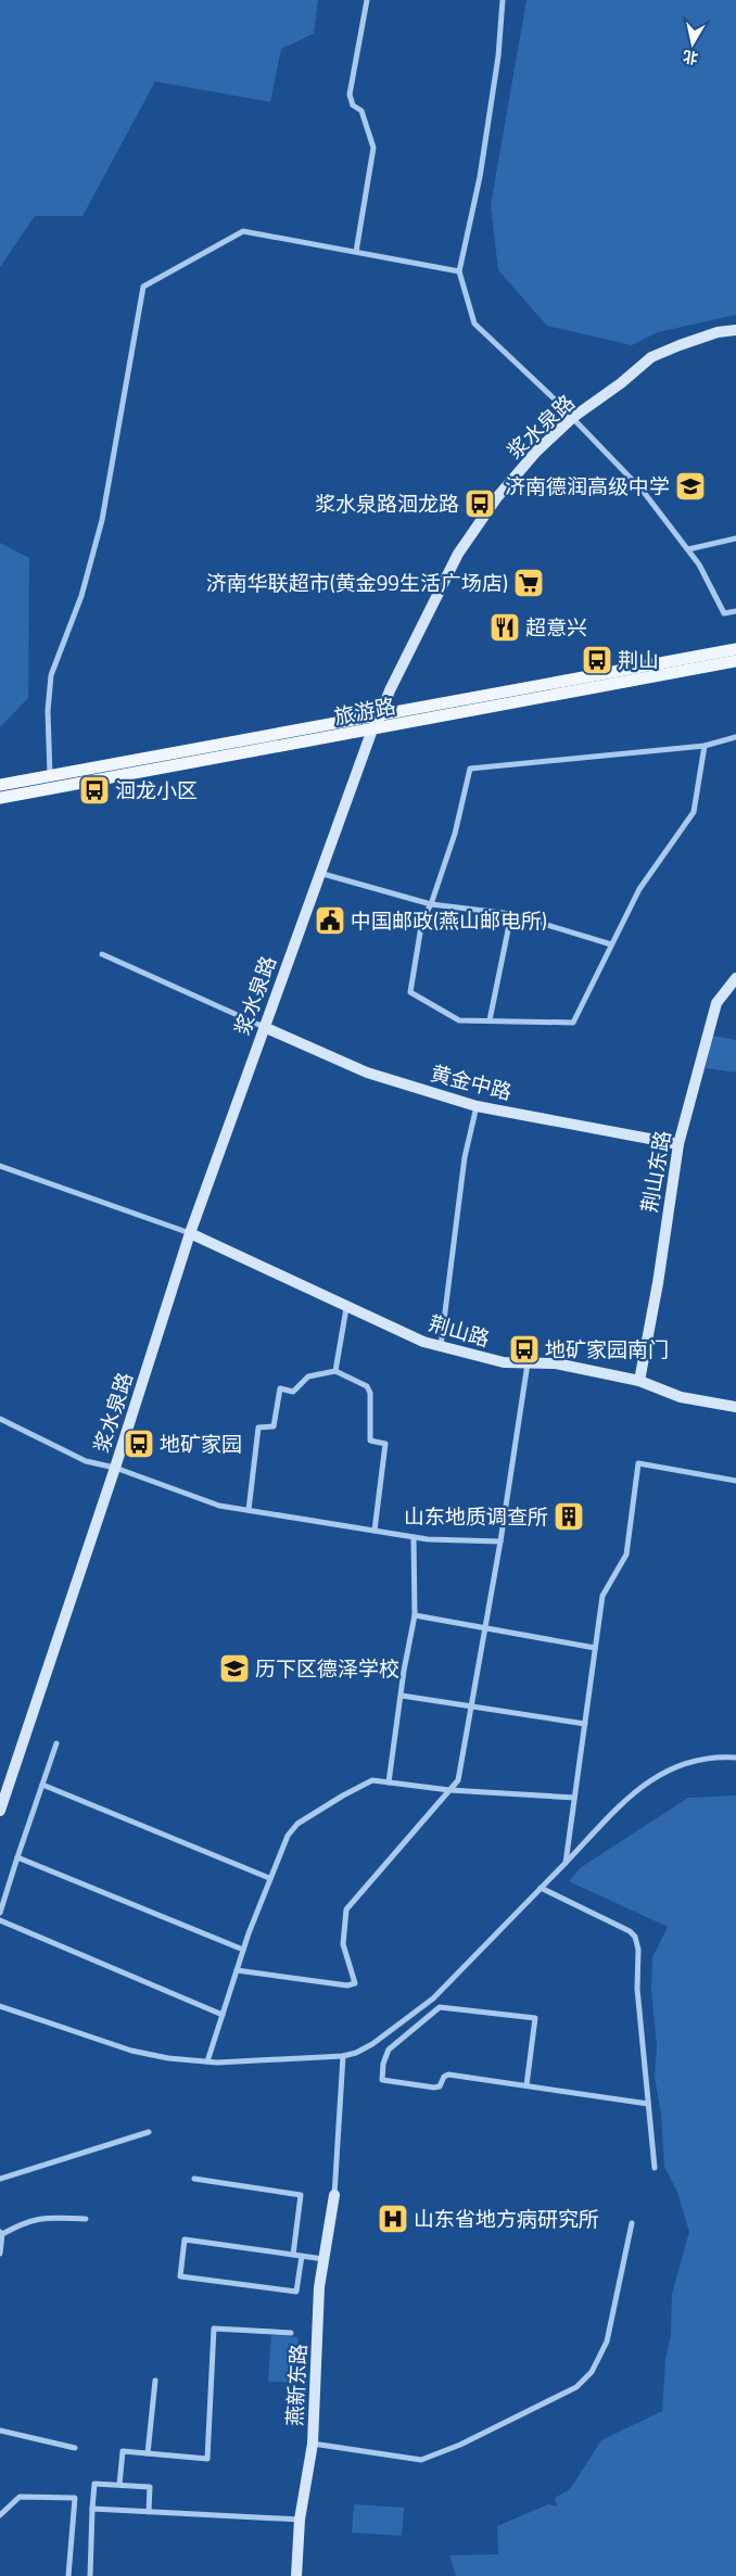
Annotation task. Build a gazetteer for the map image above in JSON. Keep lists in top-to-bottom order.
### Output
{
  "streets": {
    "main road": [
      "浆水泉路",
      "旅游路",
      "黄金中路",
      "荆山东路",
      "荆山路",
      "燕新东路"
    ]
  },
  "crossings": [
    ["浆水泉路", "旅游路"],
    ["浆水泉路", "黄金中路"],
    ["浆水泉路", "荆山路"],
    ["黄金中路", "荆山东路"],
    ["荆山东路", "荆山路"]
  ],
  "places": {
    "school or university": ["济南德润高级中学", "历下区德泽学校"],
    "bus stop": [
      "浆水泉路洄龙路",
      "荆山",
      "洄龙小区",
      "地矿家园南门",
      "地矿家园"
    ],
    "supermarket": ["济南华联超市(黄金99生活广场店)"],
    "restaurant": ["超意兴"],
    "public building": ["中国邮政(燕山邮电所)"],
    "building": ["山东地质调查所"],
    "hospital": ["山东省地方病研究所"]
  },
  "north": "bottom"
}
